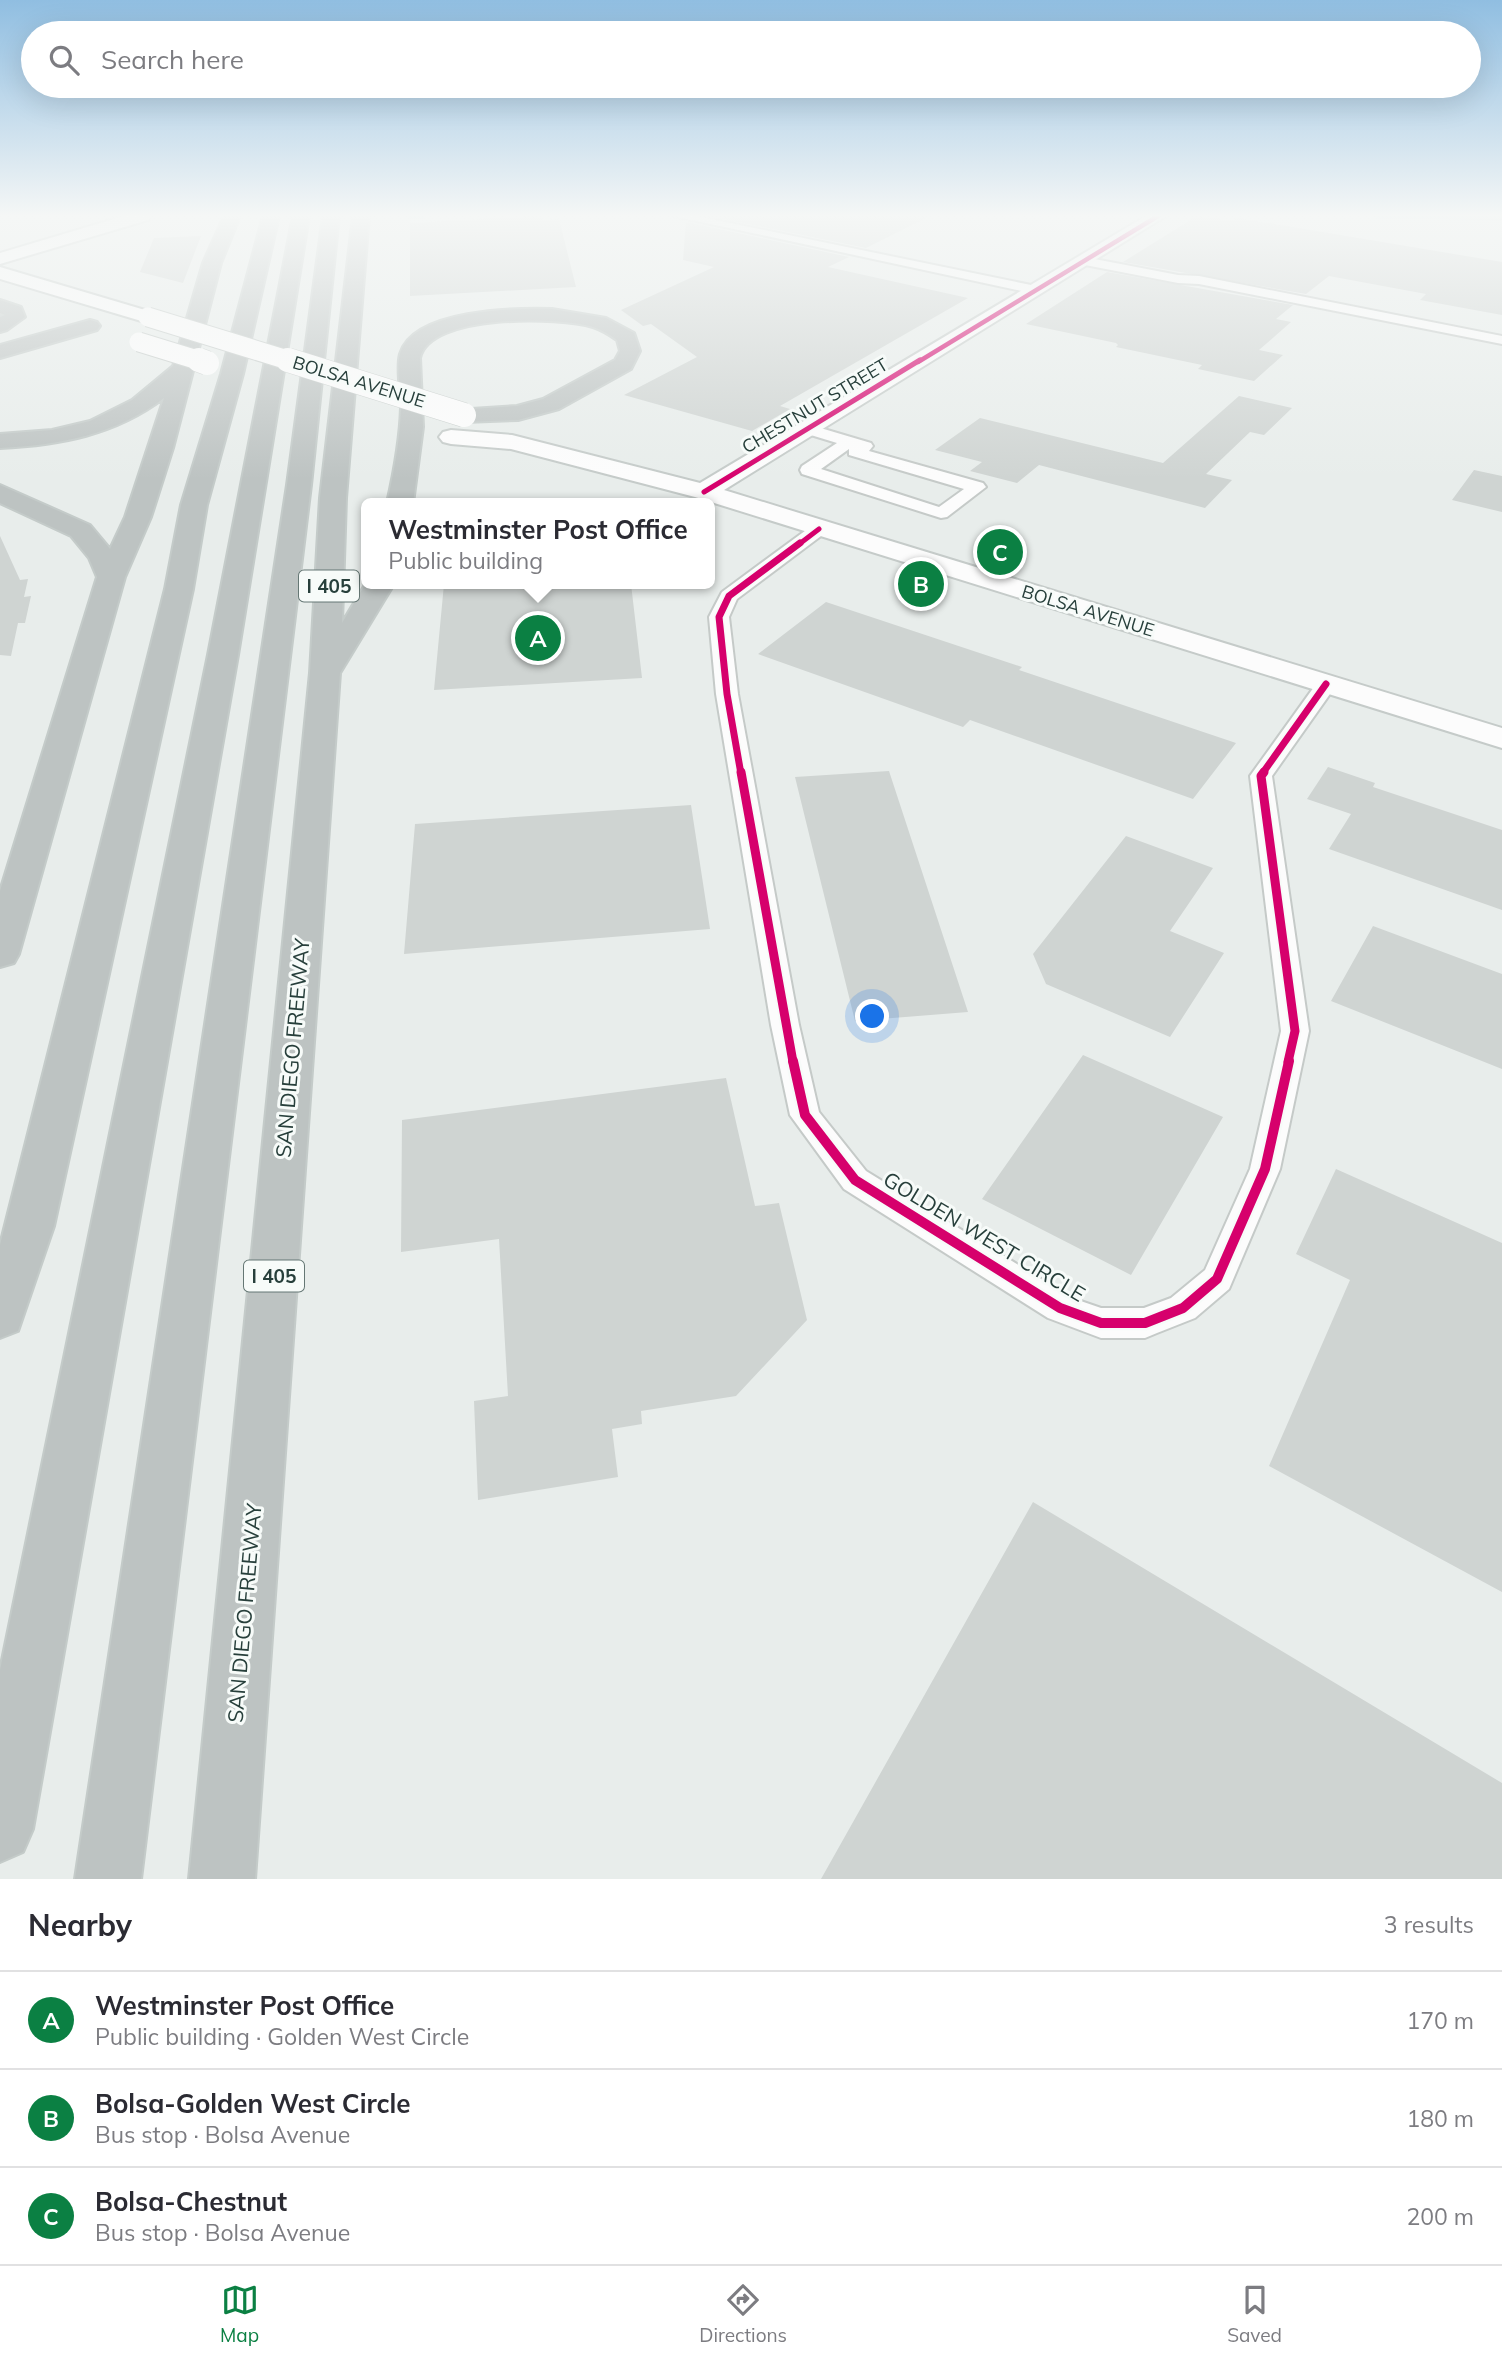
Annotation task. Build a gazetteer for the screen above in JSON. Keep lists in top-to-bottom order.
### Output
{
  "streets": {
    "highway": ["I 405", "SAN DIEGO FREEWAY"],
    "main road": ["BOLSA AVENUE", "CHESTNUT STREET"],
    "street": ["GOLDEN WEST CIRCLE"]
  },
  "crossings": [
    ["BOLSA AVENUE", "CHESTNUT STREET"],
    ["BOLSA AVENUE", "GOLDEN WEST CIRCLE"]
  ],
  "page": {
    "search": "Search here",
    "popup": ["Westminster Post Office", "Public building"],
    "pins": ["C", "B", "A"],
    "heading": ["Nearby", "3 results"],
    "list": [
      {
        "mark": "A",
        "name": "Westminster Post Office",
        "note": "Public building · Golden West Circle",
        "value": "170 m"
      },
      {
        "mark": "B",
        "name": "Bolsa-Golden West Circle",
        "note": "Bus stop · Bolsa Avenue",
        "value": "180 m"
      },
      {
        "mark": "C",
        "name": "Bolsa-Chestnut",
        "note": "Bus stop · Bolsa Avenue",
        "value": "200 m"
      }
    ],
    "nav": ["Map", "Directions", "Saved"]
  }
}
